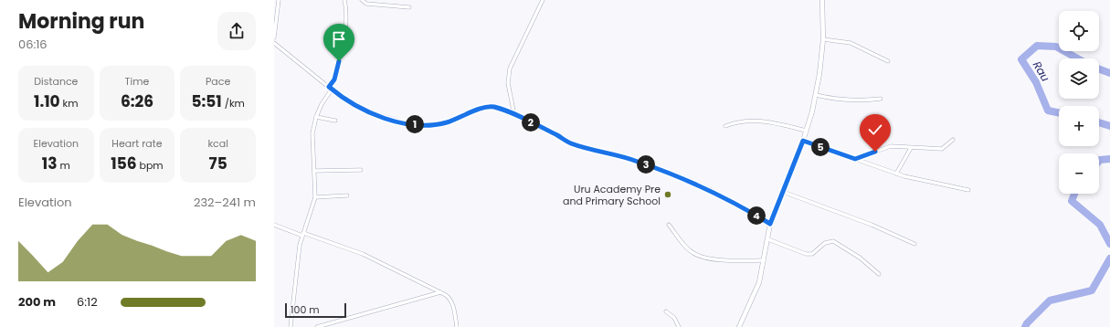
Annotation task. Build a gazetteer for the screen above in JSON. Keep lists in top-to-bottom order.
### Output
{
  "water": ["Rau"],
  "places": ["Uru Academy Pre and Primary School"],
  "scale_bar": "100 m",
  "page": {
    "heading": ["Morning run", "06:16"],
    "map_buttons": ["+", "−"],
    "stats": [
      ["Distance", "1.10 km"],
      ["Time", "6:26"],
      ["Pace", "5:51 /km"],
      ["Elevation", "13 m"],
      ["Heart rate", "156 bpm"],
      ["kcal", "75"]
    ],
    "pins": [
      "2",
      "1",
      "5",
      "3",
      "4"
    ],
    "chart": ["Elevation", "232–241 m"],
    "list": [
      {
        "name": "200 m",
        "note": "6:12"
      }
    ],
    "scale": "100 m"
  }
}
